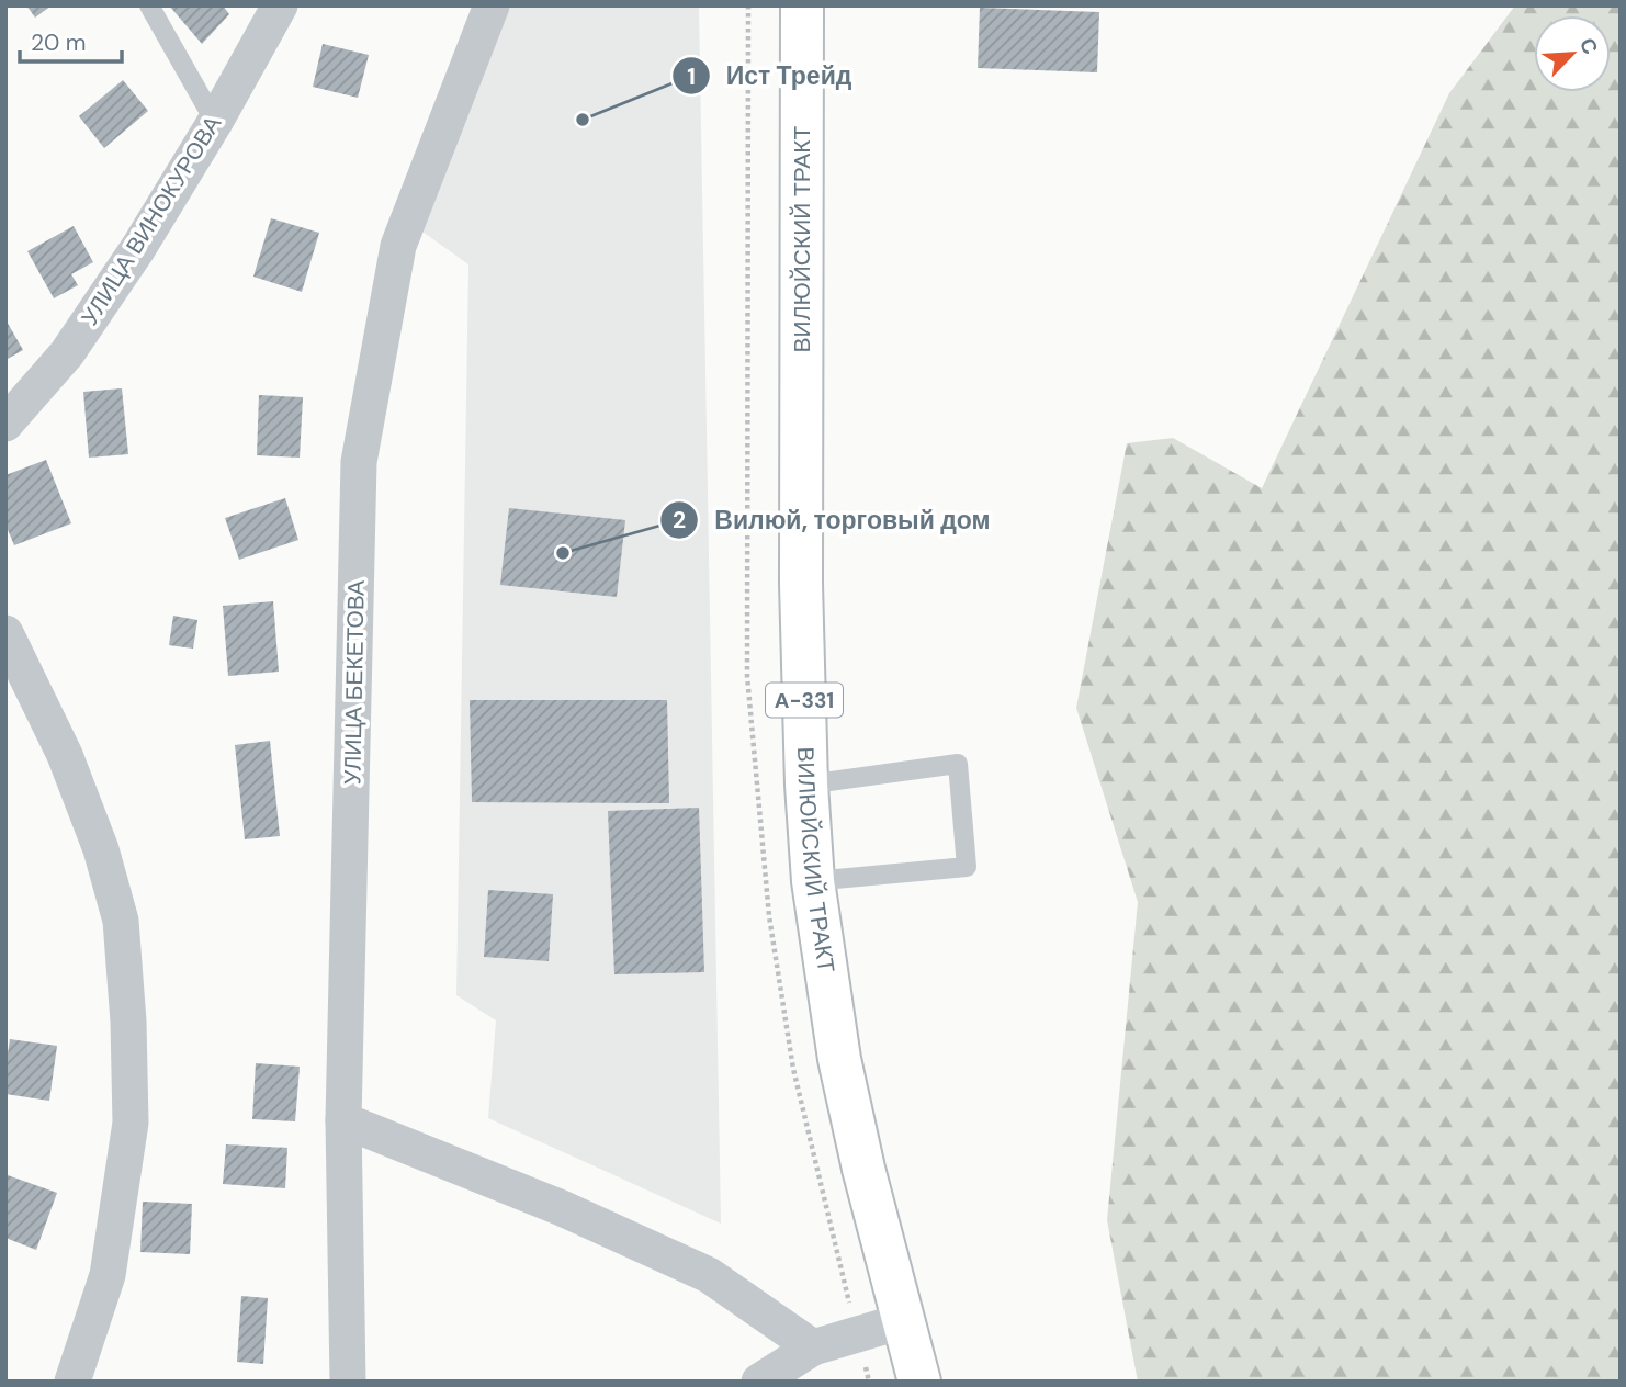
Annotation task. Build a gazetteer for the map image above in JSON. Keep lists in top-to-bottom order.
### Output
{
  "streets": {
    "main road": ["ВИЛЮЙСКИЙ ТРАКТ", "А-331"],
    "street": ["УЛИЦА ВИНОКУРОВА", "УЛИЦА БЕКЕТОВА"]
  },
  "places": ["Ист Трейд", "Вилюй, торговый дом"],
  "scale_bar": "20 m",
  "north": "top right"
}
